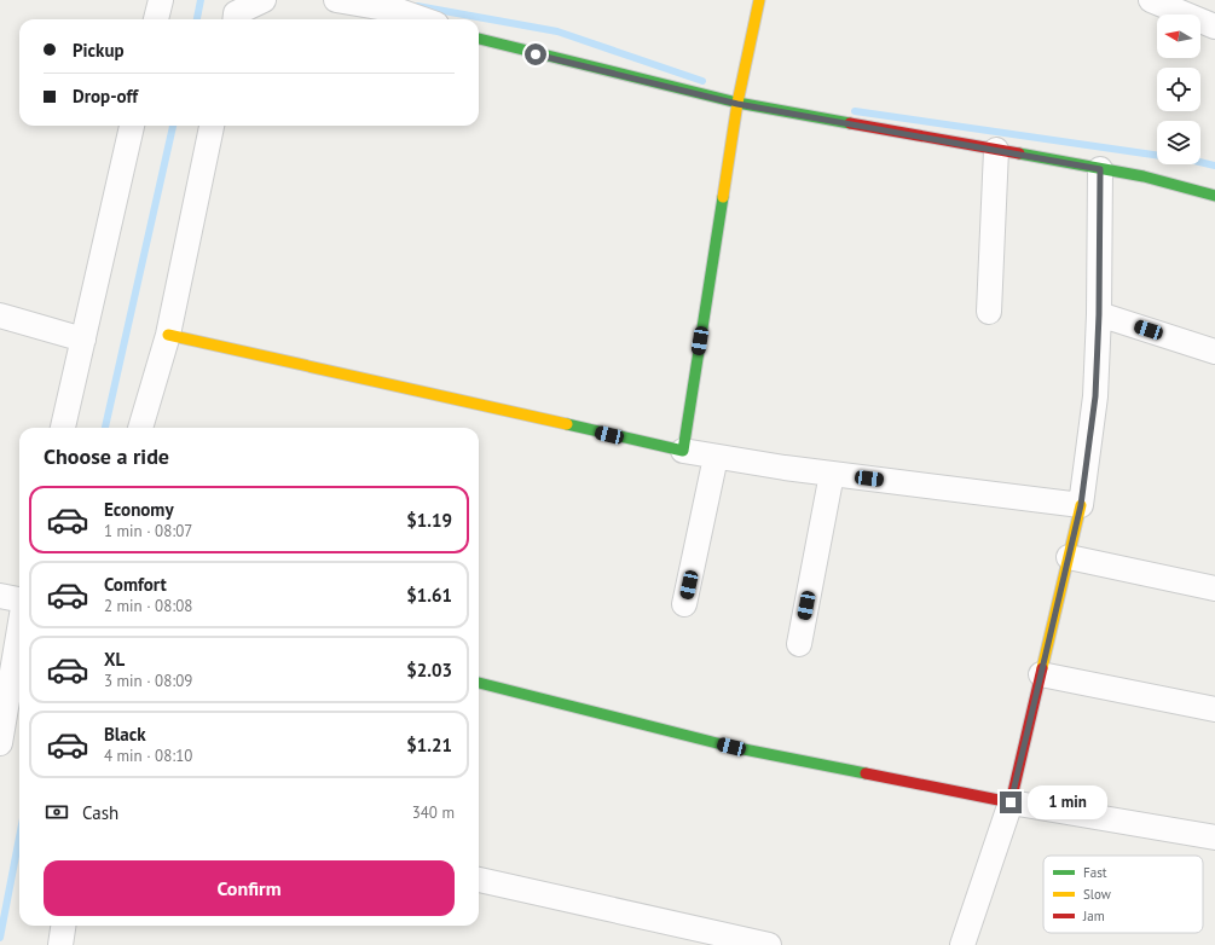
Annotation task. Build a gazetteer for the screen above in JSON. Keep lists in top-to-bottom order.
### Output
{
  "legend": ["Fast", "Slow", "Jam"],
  "north": "left",
  "page": {
    "banner": ["Pickup", "Drop-off"],
    "heading": "Choose a ride",
    "list": [
      {
        "name": "Economy",
        "note": "1 min · 08:07",
        "value": "$1.19"
      },
      {
        "name": "Comfort",
        "note": "2 min · 08:08",
        "value": "$1.61"
      },
      {
        "name": "XL",
        "note": "3 min · 08:09",
        "value": "$2.03"
      },
      {
        "name": "Black",
        "note": "4 min · 08:10",
        "value": "$1.21"
      }
    ],
    "bubble": "1 min",
    "pay": ["Cash", "340 m"],
    "buttons": "Confirm"
  }
}
